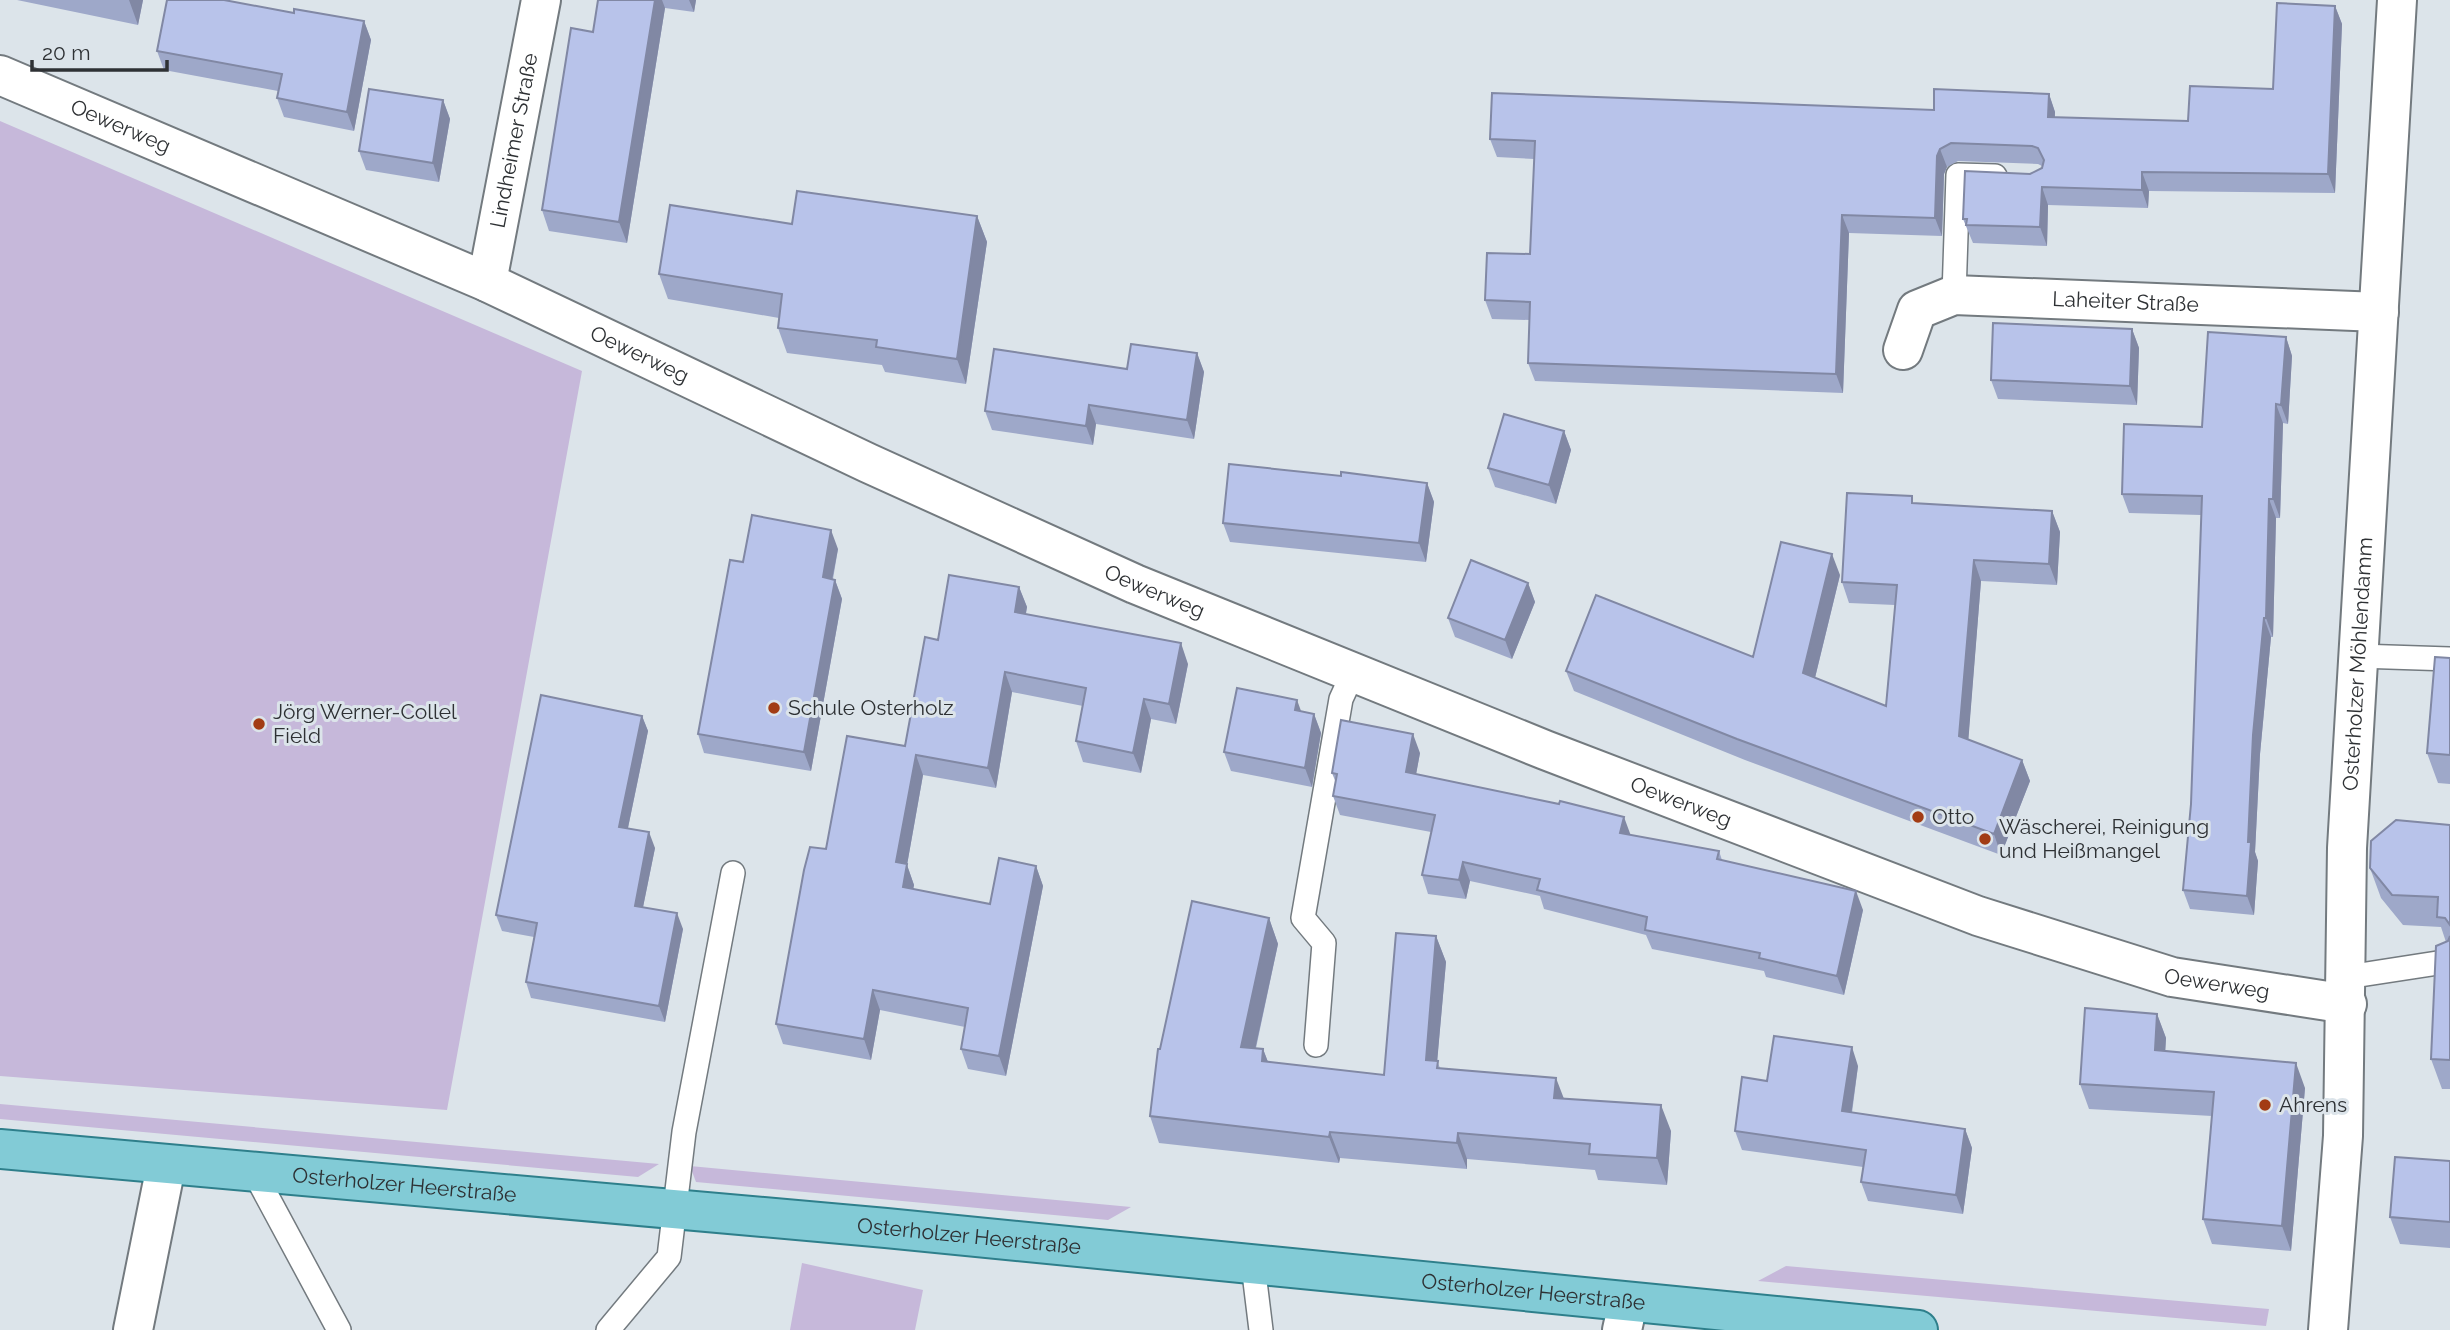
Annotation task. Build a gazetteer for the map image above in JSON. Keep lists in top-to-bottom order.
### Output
{
  "streets": {
    "main road": ["Osterholzer Heerstraße"],
    "street": [
      "Oewerweg",
      "Lindheimer Straße",
      "Laheiter Straße",
      "Osterholzer Möhlendamm"
    ]
  },
  "crossings": [
    ["Oewerweg", "Lindheimer Straße"],
    ["Oewerweg", "Osterholzer Möhlendamm"],
    ["Laheiter Straße", "Osterholzer Möhlendamm"]
  ],
  "places": [
    "Schule Osterholz",
    "Jörg Werner-Collel Field",
    "Otto",
    "Wäscherei, Reinigung und Heißmangel",
    "Ahrens"
  ],
  "scale_bar": "20 m"
}
